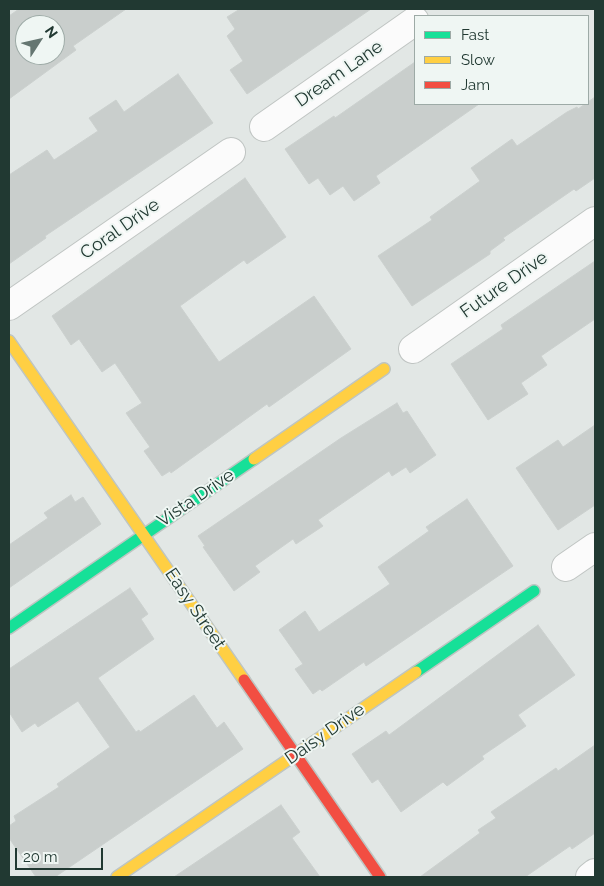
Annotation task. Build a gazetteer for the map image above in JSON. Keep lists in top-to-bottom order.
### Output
{
  "streets": {
    "street": [
      "Dream Lane",
      "Coral Drive",
      "Future Drive",
      "Vista Drive",
      "Easy Street",
      "Daisy Drive"
    ]
  },
  "crossings": [
    ["Vista Drive", "Easy Street"],
    ["Easy Street", "Daisy Drive"]
  ],
  "legend": ["Fast", "Slow", "Jam"],
  "scale_bar": "20 m",
  "north": "top right"
}
